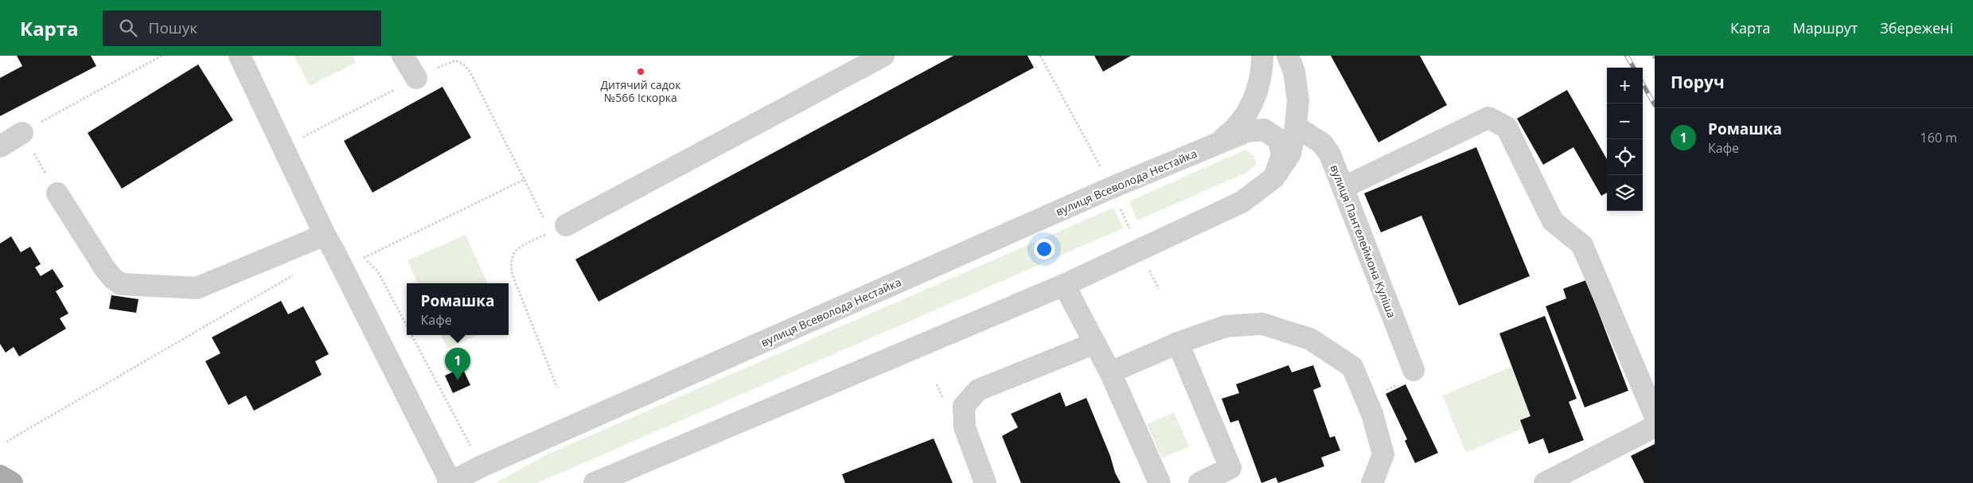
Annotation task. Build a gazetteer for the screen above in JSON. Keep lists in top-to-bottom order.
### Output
{
  "streets": {
    "street": ["вулиця Всеволода Нестайка", "вулиця Пантелеймона Куліша"]
  },
  "places": ["Дитячий садок №566 Іскорка"],
  "page": {
    "header": "Карта",
    "search": "Пошук",
    "nav": ["Карта", "Маршрут", "Збережені"],
    "heading": "Поруч",
    "map_buttons": ["+", "−"],
    "list": [
      {
        "mark": "1",
        "name": "Ромашка",
        "note": "Кафе",
        "value": "160 m"
      }
    ],
    "popup": ["Ромашка", "Кафе"],
    "pins": "1"
  }
}
